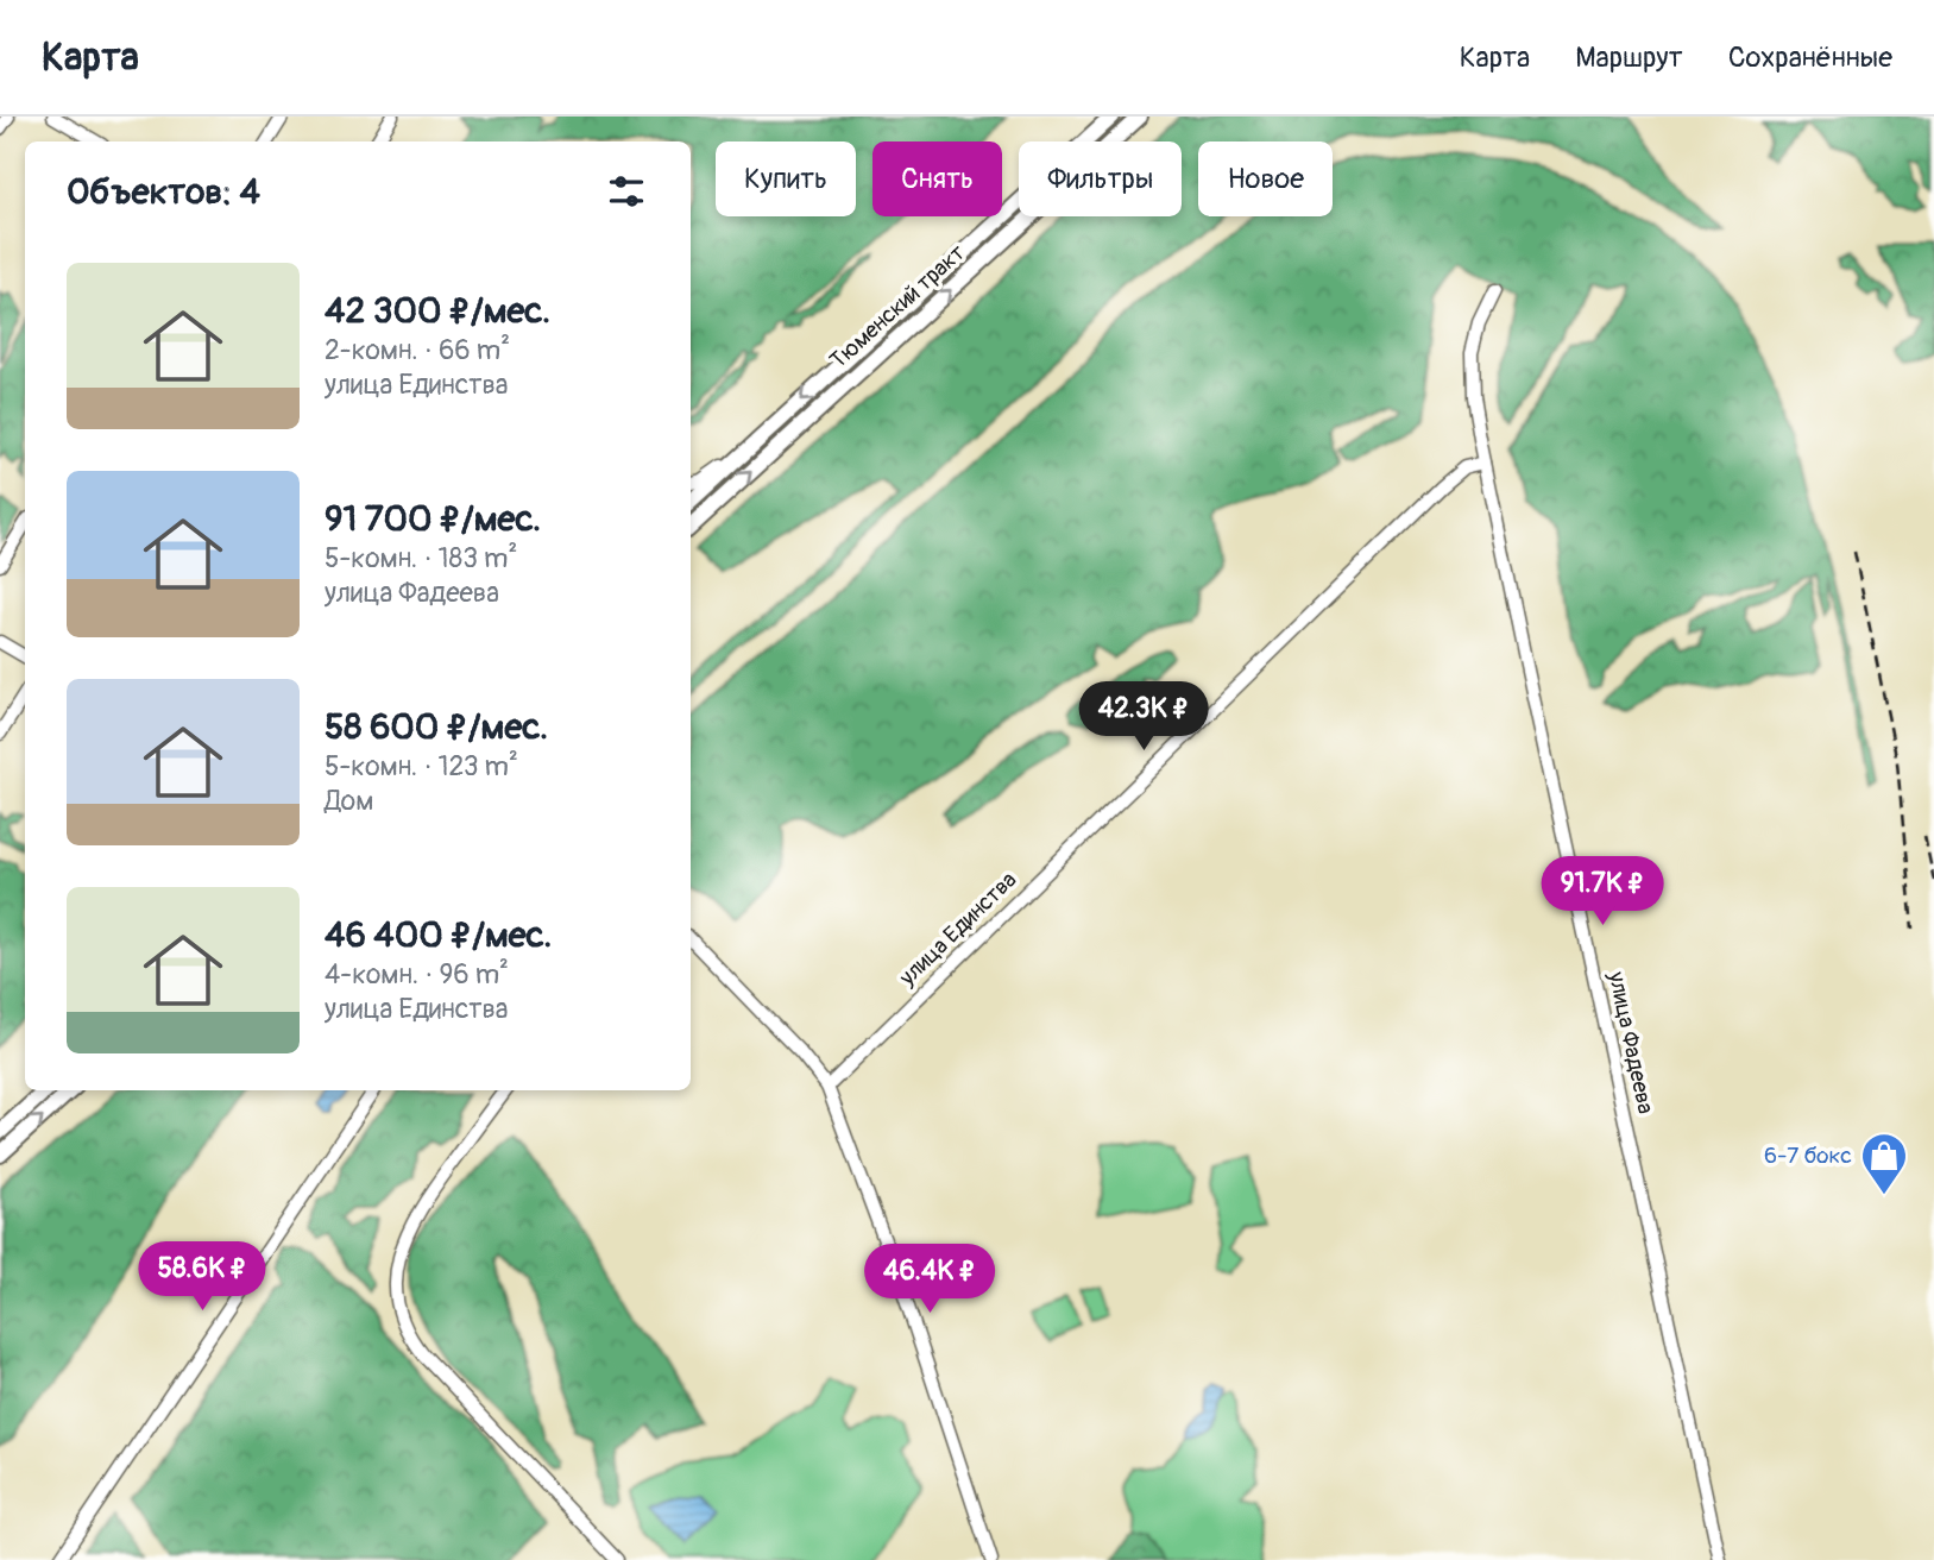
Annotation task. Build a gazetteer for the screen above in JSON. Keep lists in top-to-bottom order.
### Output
{
  "streets": {
    "main road": ["Тюменский тракт"],
    "street": ["улица Единства", "улица Фадеева"]
  },
  "crossings": [
    ["улица Единства", "улица Фадеева"]
  ],
  "places": {
    "shop": ["6-7 бокс"]
  },
  "page": {
    "header": "Карта",
    "nav": ["Карта", "Маршрут", "Сохранённые"],
    "chip": [
      "Купить",
      "Снять",
      "Фильтры",
      "Новое"
    ],
    "heading": "Объектов: 4",
    "list": [
      {
        "name": "42 300 ₽/мес.",
        "note": "2-комн. · 66 m² · улица Единства"
      },
      {
        "name": "91 700 ₽/мес.",
        "note": "5-комн. · 183 m² · улица Фадеева"
      },
      {
        "name": "58 600 ₽/мес.",
        "note": "5-комн. · 123 m² · Дом"
      },
      {
        "name": "46 400 ₽/мес.",
        "note": "4-комн. · 96 m² · улица Единства"
      }
    ],
    "price": [
      "42.3K ₽",
      "91.7K ₽",
      "58.6K ₽",
      "46.4K ₽"
    ]
  }
}
